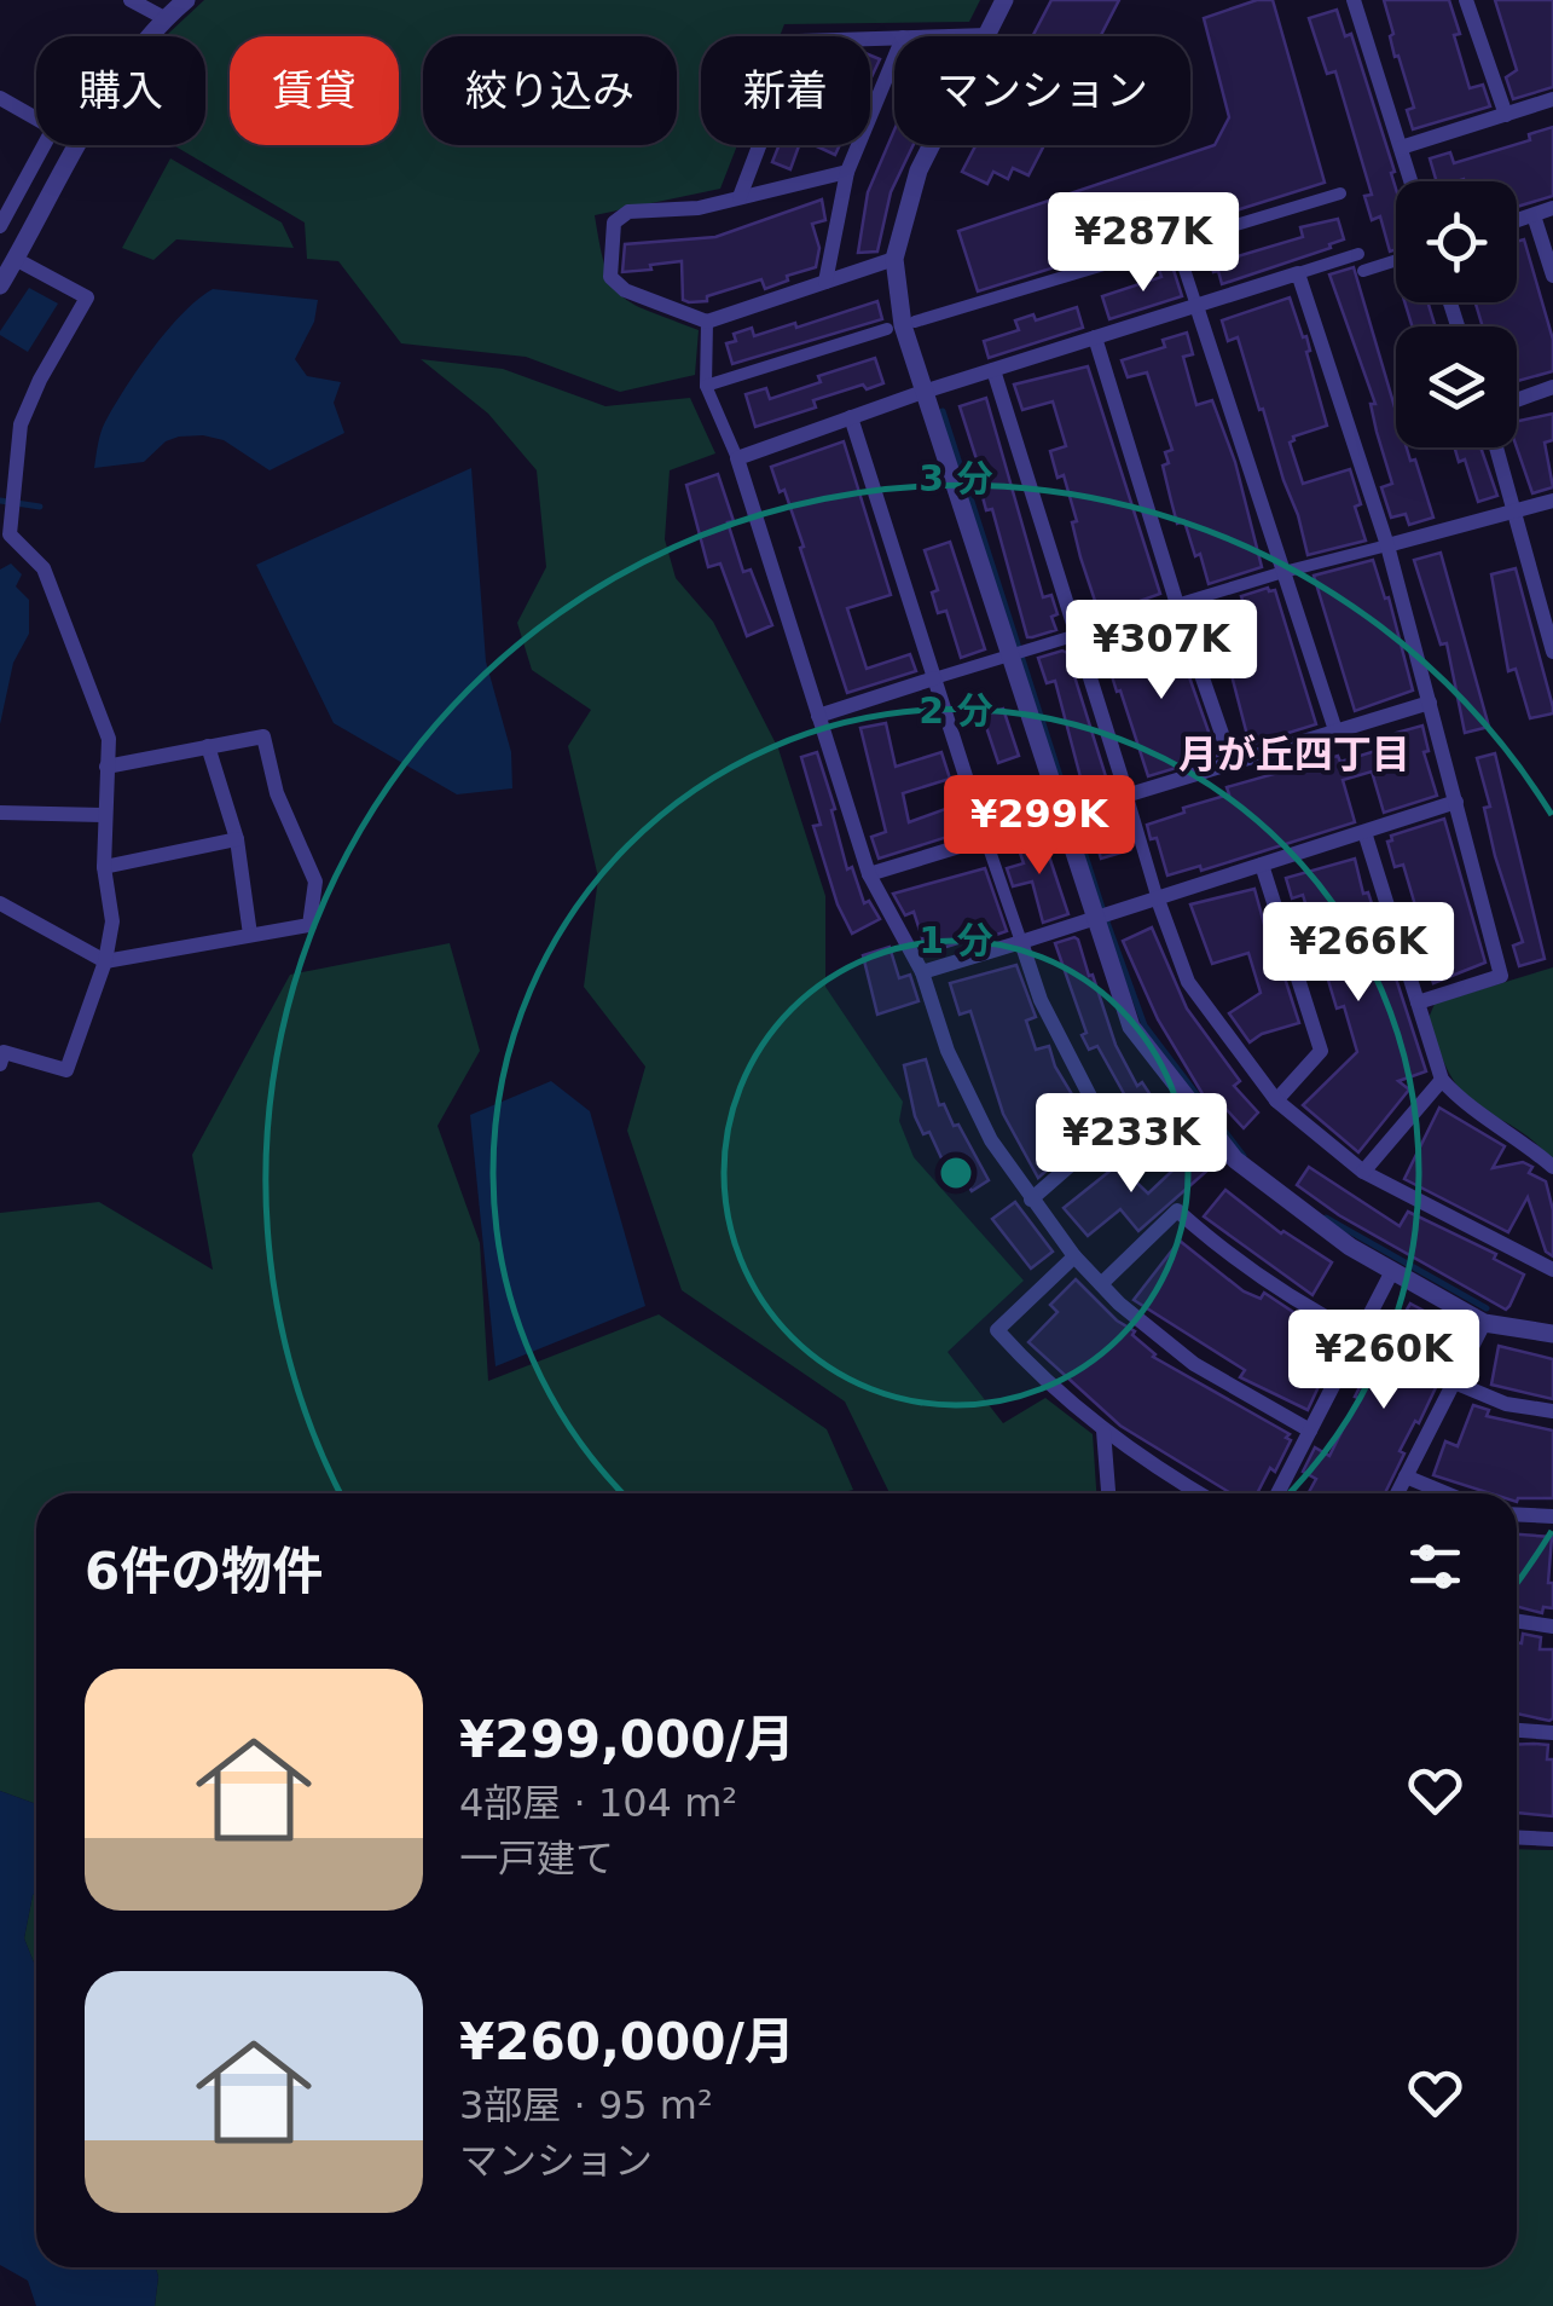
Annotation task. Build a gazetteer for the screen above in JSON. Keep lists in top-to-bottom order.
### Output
{
  "districts": ["月が丘四丁目"],
  "page": {
    "chip": [
      "購入",
      "賃貸",
      "絞り込み",
      "新着",
      "マンション"
    ],
    "price": [
      "¥287K",
      "¥307K",
      "¥299K",
      "¥266K",
      "¥233K",
      "¥260K"
    ],
    "heading": "6件の物件",
    "list": [
      {
        "name": "¥299,000/月",
        "note": "4部屋 · 104 m² · 一戸建て"
      },
      {
        "name": "¥260,000/月",
        "note": "3部屋 · 95 m² · マンション"
      }
    ]
  },
  "rings": ["3 分", "2 分", "1 分"]
}
